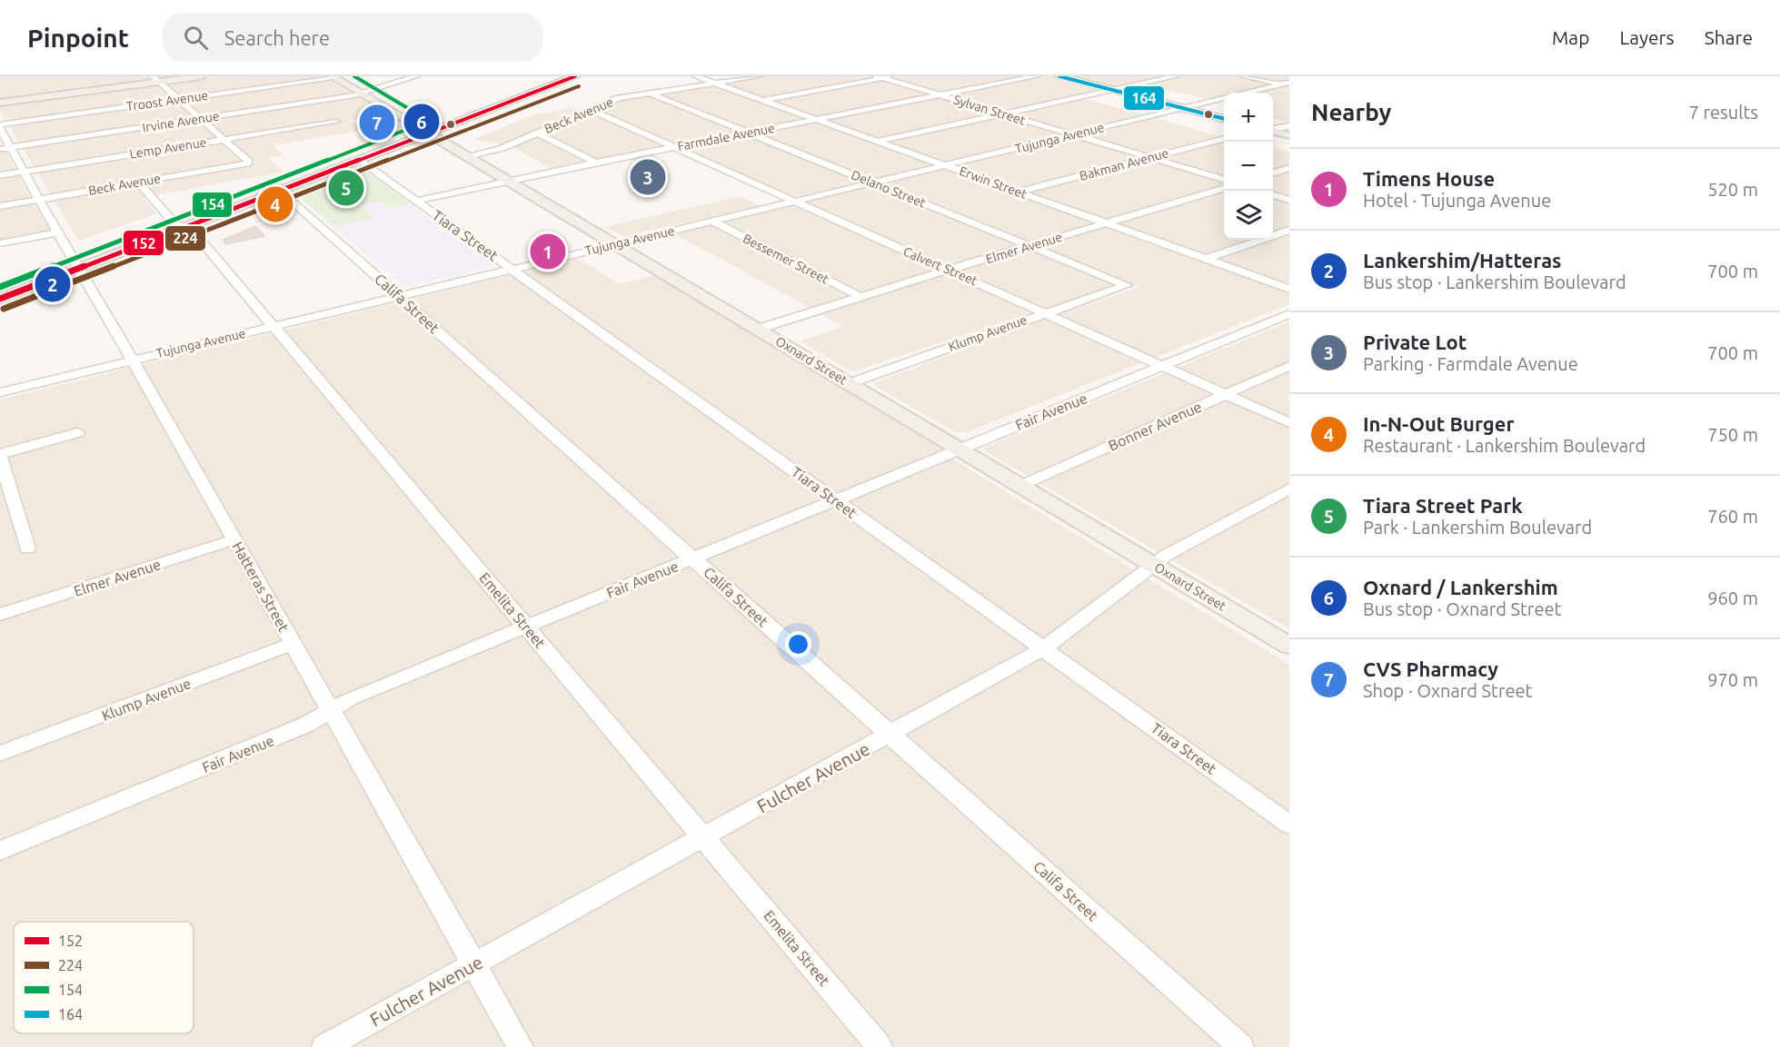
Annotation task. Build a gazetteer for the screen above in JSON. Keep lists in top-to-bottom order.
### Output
{
  "streets": {
    "main road": ["Oxnard Street"],
    "street": [
      "Troost Avenue",
      "Sylvan Street",
      "Beck Avenue",
      "Irvine Avenue",
      "Farmdale Avenue",
      "Tujunga Avenue",
      "Lemp Avenue",
      "Bakman Avenue",
      "Erwin Street",
      "Delano Street",
      "Tiara Street",
      "Elmer Avenue",
      "Bessemer Street",
      "Calvert Street",
      "Califa Street",
      "Klump Avenue",
      "Fair Avenue",
      "Bonner Avenue",
      "Hatteras Street",
      "Emelita Street",
      "Fulcher Avenue"
    ]
  },
  "crossings": [
    ["Troost Avenue", "Oxnard Street"],
    ["Troost Avenue", "Hatteras Street"],
    ["Sylvan Street", "Farmdale Avenue"],
    ["Sylvan Street", "Tujunga Avenue"],
    ["Sylvan Street", "Bakman Avenue"],
    ["Beck Avenue", "Lemp Avenue"],
    ["Beck Avenue", "Erwin Street"],
    ["Beck Avenue", "Delano Street"],
    ["Beck Avenue", "Calvert Street"],
    ["Beck Avenue", "Oxnard Street"],
    ["Beck Avenue", "Hatteras Street"],
    ["Beck Avenue", "Emelita Street"],
    ["Irvine Avenue", "Oxnard Street"],
    ["Irvine Avenue", "Hatteras Street"],
    ["Farmdale Avenue", "Erwin Street"],
    ["Farmdale Avenue", "Delano Street"],
    ["Farmdale Avenue", "Tiara Street"],
    ["Farmdale Avenue", "Calvert Street"],
    ["Farmdale Avenue", "Oxnard Street"],
    ["Tujunga Avenue", "Erwin Street"],
    ["Tujunga Avenue", "Delano Street"],
    ["Tujunga Avenue", "Tiara Street"],
    ["Tujunga Avenue", "Bessemer Street"],
    ["Tujunga Avenue", "Calvert Street"],
    ["Tujunga Avenue", "Califa Street"],
    ["Tujunga Avenue", "Oxnard Street"],
    ["Tujunga Avenue", "Hatteras Street"],
    ["Tujunga Avenue", "Emelita Street"],
    ["Lemp Avenue", "Hatteras Street"],
    ["Bakman Avenue", "Erwin Street"],
    ["Erwin Street", "Elmer Avenue"],
    ["Delano Street", "Elmer Avenue"],
    ["Delano Street", "Klump Avenue"],
    ["Tiara Street", "Fair Avenue"],
    ["Tiara Street", "Fulcher Avenue"],
    ["Elmer Avenue", "Bessemer Street"],
    ["Elmer Avenue", "Calvert Street"],
    ["Elmer Avenue", "Oxnard Street"],
    ["Elmer Avenue", "Hatteras Street"],
    ["Calvert Street", "Klump Avenue"],
    ["Calvert Street", "Fair Avenue"],
    ["Calvert Street", "Bonner Avenue"],
    ["Califa Street", "Fair Avenue"],
    ["Califa Street", "Fulcher Avenue"],
    ["Klump Avenue", "Oxnard Street"],
    ["Klump Avenue", "Hatteras Street"],
    ["Oxnard Street", "Fair Avenue"],
    ["Oxnard Street", "Bonner Avenue"],
    ["Oxnard Street", "Fulcher Avenue"],
    ["Fair Avenue", "Hatteras Street"],
    ["Fair Avenue", "Emelita Street"],
    ["Hatteras Street", "Fulcher Avenue"],
    ["Emelita Street", "Fulcher Avenue"]
  ],
  "lines": [
    "transit line 152",
    "transit line 154",
    "transit line 164",
    "transit line 224"
  ],
  "legend": [
    "152",
    "224",
    "154",
    "164"
  ],
  "page": {
    "header": "Pinpoint",
    "search": "Search here",
    "nav": ["Map", "Layers", "Share"],
    "heading": ["Nearby", "7 results"],
    "map_buttons": ["+", "−"],
    "pins": [
      "6",
      "7",
      "3",
      "5",
      "4",
      "1",
      "2"
    ],
    "list": [
      {
        "mark": "1",
        "name": "Timens House",
        "note": "Hotel · Tujunga Avenue",
        "value": "520 m"
      },
      {
        "mark": "2",
        "name": "Lankershim/Hatteras",
        "note": "Bus stop · Lankershim Boulevard",
        "value": "700 m"
      },
      {
        "mark": "3",
        "name": "Private Lot",
        "note": "Parking · Farmdale Avenue",
        "value": "700 m"
      },
      {
        "mark": "4",
        "name": "In-N-Out Burger",
        "note": "Restaurant · Lankershim Boulevard",
        "value": "750 m"
      },
      {
        "mark": "5",
        "name": "Tiara Street Park",
        "note": "Park · Lankershim Boulevard",
        "value": "760 m"
      },
      {
        "mark": "6",
        "name": "Oxnard / Lankershim",
        "note": "Bus stop · Oxnard Street",
        "value": "960 m"
      },
      {
        "mark": "7",
        "name": "CVS Pharmacy",
        "note": "Shop · Oxnard Street",
        "value": "970 m"
      }
    ]
  }
}
